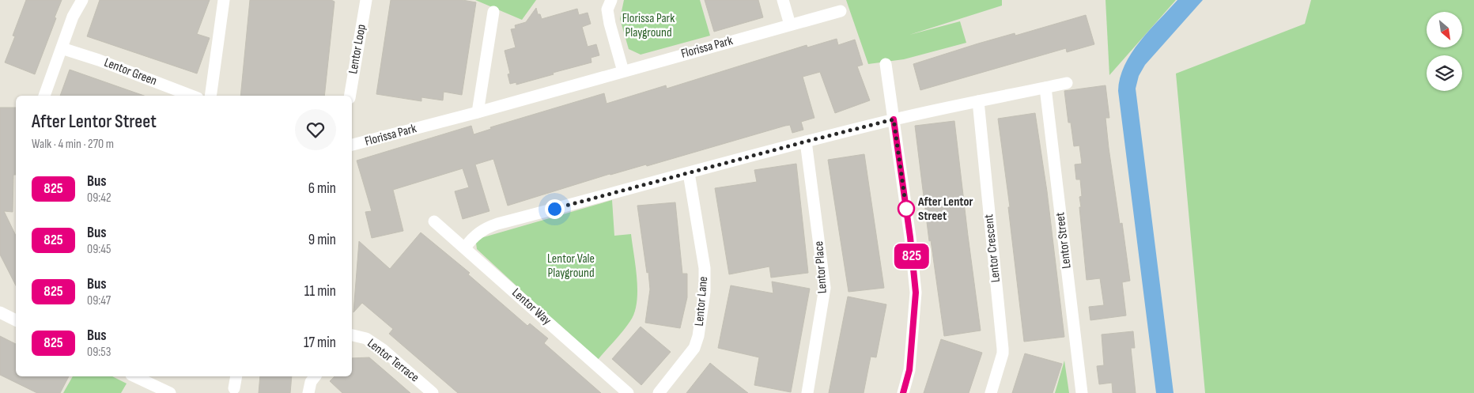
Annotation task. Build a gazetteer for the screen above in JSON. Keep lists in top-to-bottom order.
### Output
{
  "streets": {
    "street": [
      "Florissa Park",
      "Lentor Loop",
      "Lentor Green",
      "Lentor Street",
      "Lentor Crescent",
      "Lentor Place",
      "Lentor Lane",
      "Lentor Way",
      "Lentor Terrace"
    ]
  },
  "parks": ["Florissa Park Playground", "Lentor Vale Playground"],
  "places": ["After Lentor Street"],
  "lines": ["bus line 825"],
  "north": "bottom right",
  "page": {
    "on_map": "825",
    "heading": ["After Lentor Street", "Walk · 4 min · 270 m"],
    "list": [
      {
        "mark": "825",
        "name": "Bus",
        "note": "09:42",
        "value": "6 min"
      },
      {
        "mark": "825",
        "name": "Bus",
        "note": "09:45",
        "value": "9 min"
      },
      {
        "mark": "825",
        "name": "Bus",
        "note": "09:47",
        "value": "11 min"
      },
      {
        "mark": "825",
        "name": "Bus",
        "note": "09:53",
        "value": "17 min"
      }
    ]
  }
}
